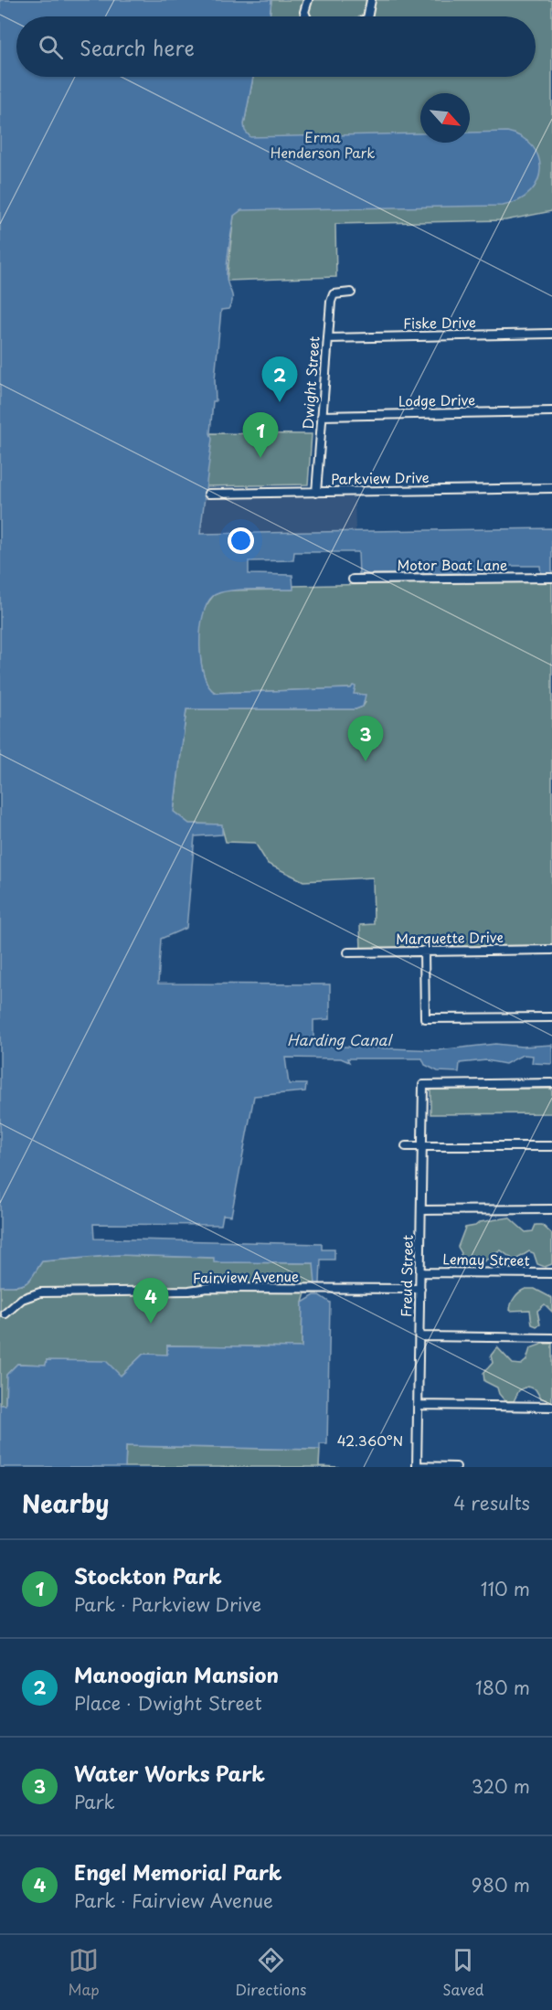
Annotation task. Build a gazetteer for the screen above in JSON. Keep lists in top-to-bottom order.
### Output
{
  "streets": {
    "street": [
      "Fiske Drive",
      "Dwight Street",
      "Lodge Drive",
      "Parkview Drive",
      "Motor Boat Lane",
      "Marquette Drive",
      "Lemay Street",
      "Freud Street",
      "Fairview Avenue"
    ]
  },
  "crossings": [
    ["Fiske Drive", "Dwight Street"],
    ["Dwight Street", "Lodge Drive"],
    ["Dwight Street", "Parkview Drive"],
    ["Lemay Street", "Freud Street"],
    ["Freud Street", "Fairview Avenue"]
  ],
  "water": ["Harding Canal"],
  "parks": ["Erma Henderson Park"],
  "north": "bottom right",
  "page": {
    "search": "Search here",
    "pins": [
      "2",
      "1",
      "3",
      "4"
    ],
    "heading": ["Nearby", "4 results"],
    "list": [
      {
        "mark": "1",
        "name": "Stockton Park",
        "note": "Park · Parkview Drive",
        "value": "110 m"
      },
      {
        "mark": "2",
        "name": "Manoogian Mansion",
        "note": "Place · Dwight Street",
        "value": "180 m"
      },
      {
        "mark": "3",
        "name": "Water Works Park",
        "note": "Park",
        "value": "320 m"
      },
      {
        "mark": "4",
        "name": "Engel Memorial Park",
        "note": "Park · Fairview Avenue",
        "value": "980 m"
      }
    ],
    "nav": ["Map", "Directions", "Saved"]
  },
  "coordinates": ["42.360°N"]
}
